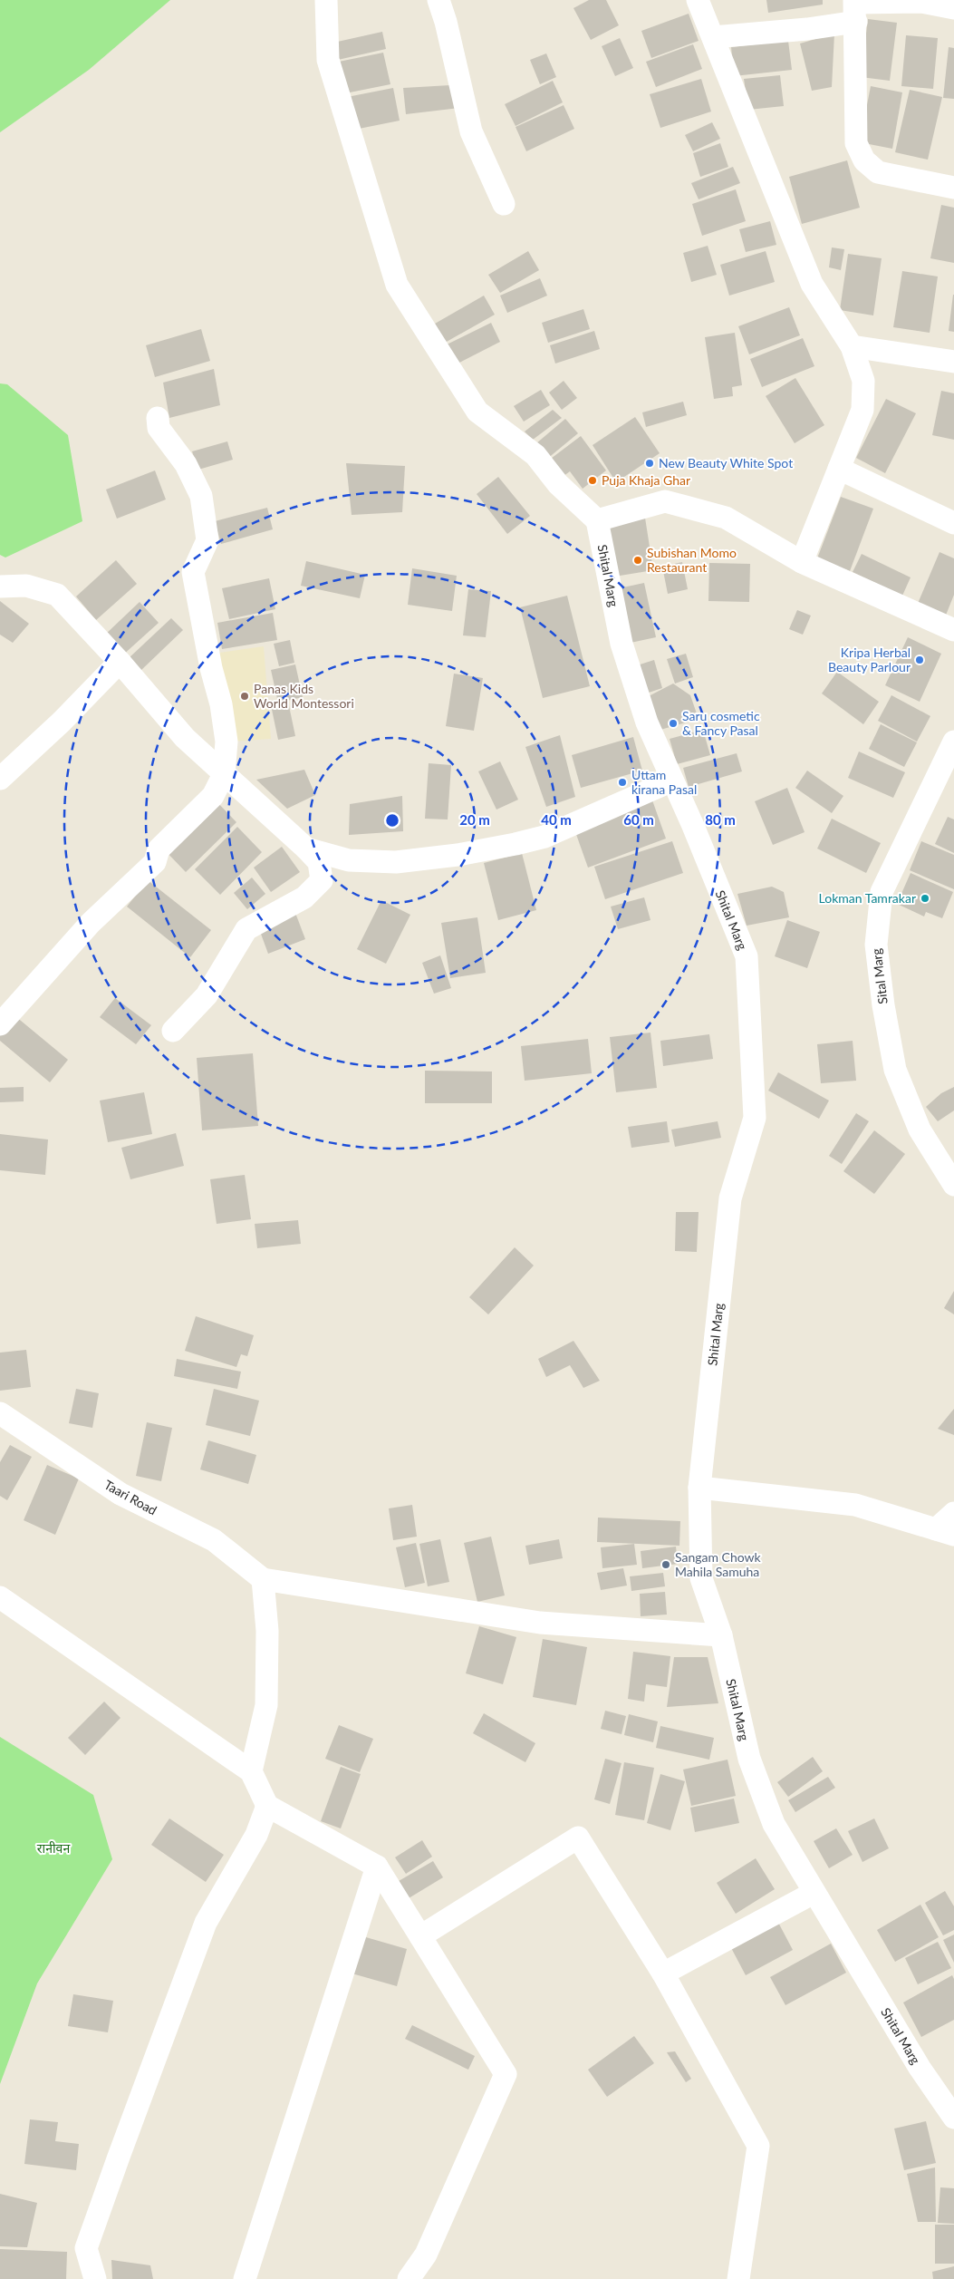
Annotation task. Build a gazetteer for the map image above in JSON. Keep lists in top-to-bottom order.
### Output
{
  "streets": {
    "street": ["Shital Marg", "Sital Marg", "Taari Road"]
  },
  "parks": ["रानीवन"],
  "places": [
    "New Beauty White Spot",
    "Puja Khaja Ghar",
    "Subishan Momo Restaurant",
    "Kripa Herbal Beauty Parlour",
    "Panas Kids World Montessori",
    "Saru cosmetic & Fancy Pasal",
    "Uttam kirana Pasal",
    "Lokman Tamrakar",
    "Sangam Chowk Mahila Samuha"
  ],
  "rings": [
    "20 m",
    "40 m",
    "60 m",
    "80 m"
  ]
}
